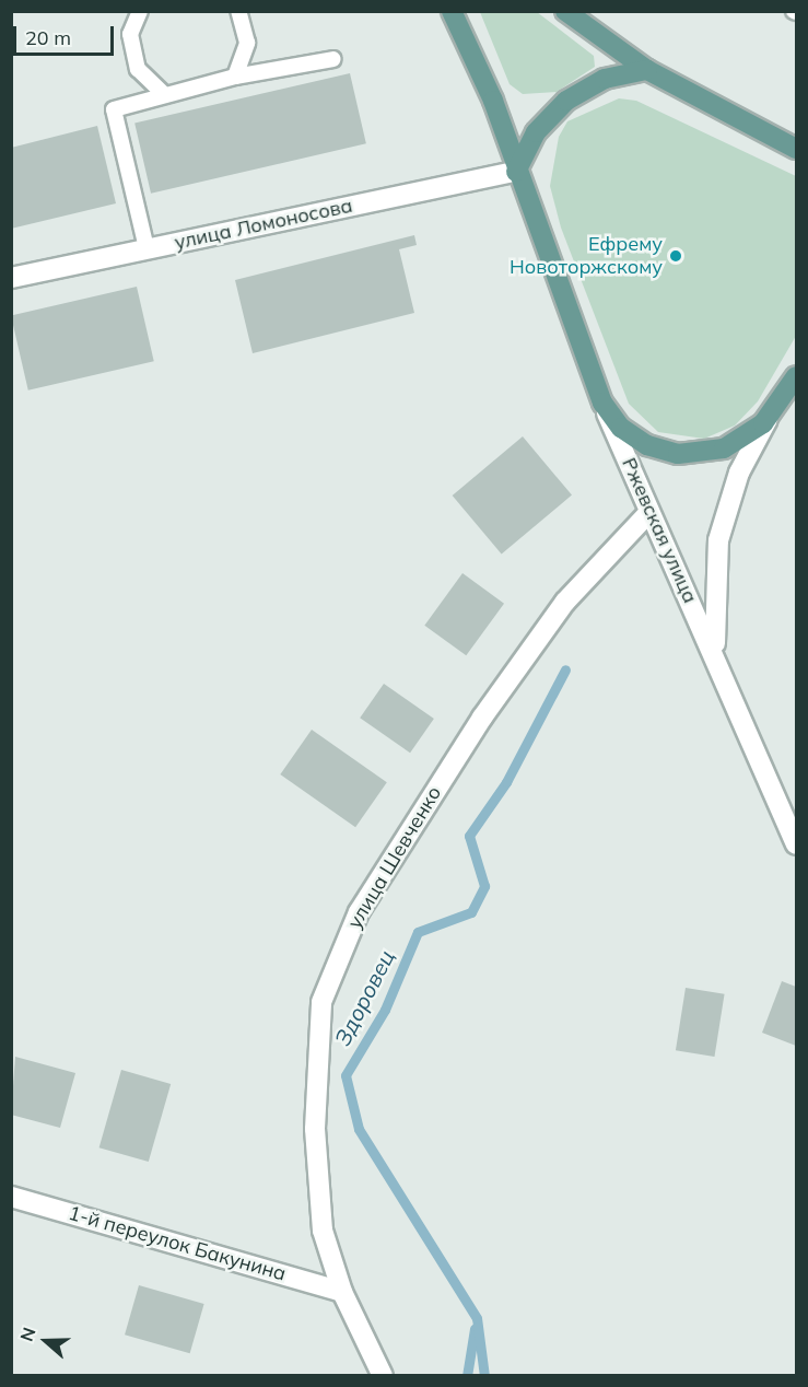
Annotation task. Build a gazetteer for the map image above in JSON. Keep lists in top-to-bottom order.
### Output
{
  "streets": {
    "street": [
      "улица Ломоносова",
      "Ржевская улица",
      "улица Шевченко",
      "1-й переулок Бакунина"
    ]
  },
  "crossings": [
    ["Ржевская улица", "улица Шевченко"],
    ["улица Шевченко", "1-й переулок Бакунина"]
  ],
  "water": ["Здоровец"],
  "places": ["Ефрему Новоторжскому"],
  "scale_bar": "20 m",
  "north": "left"
}
